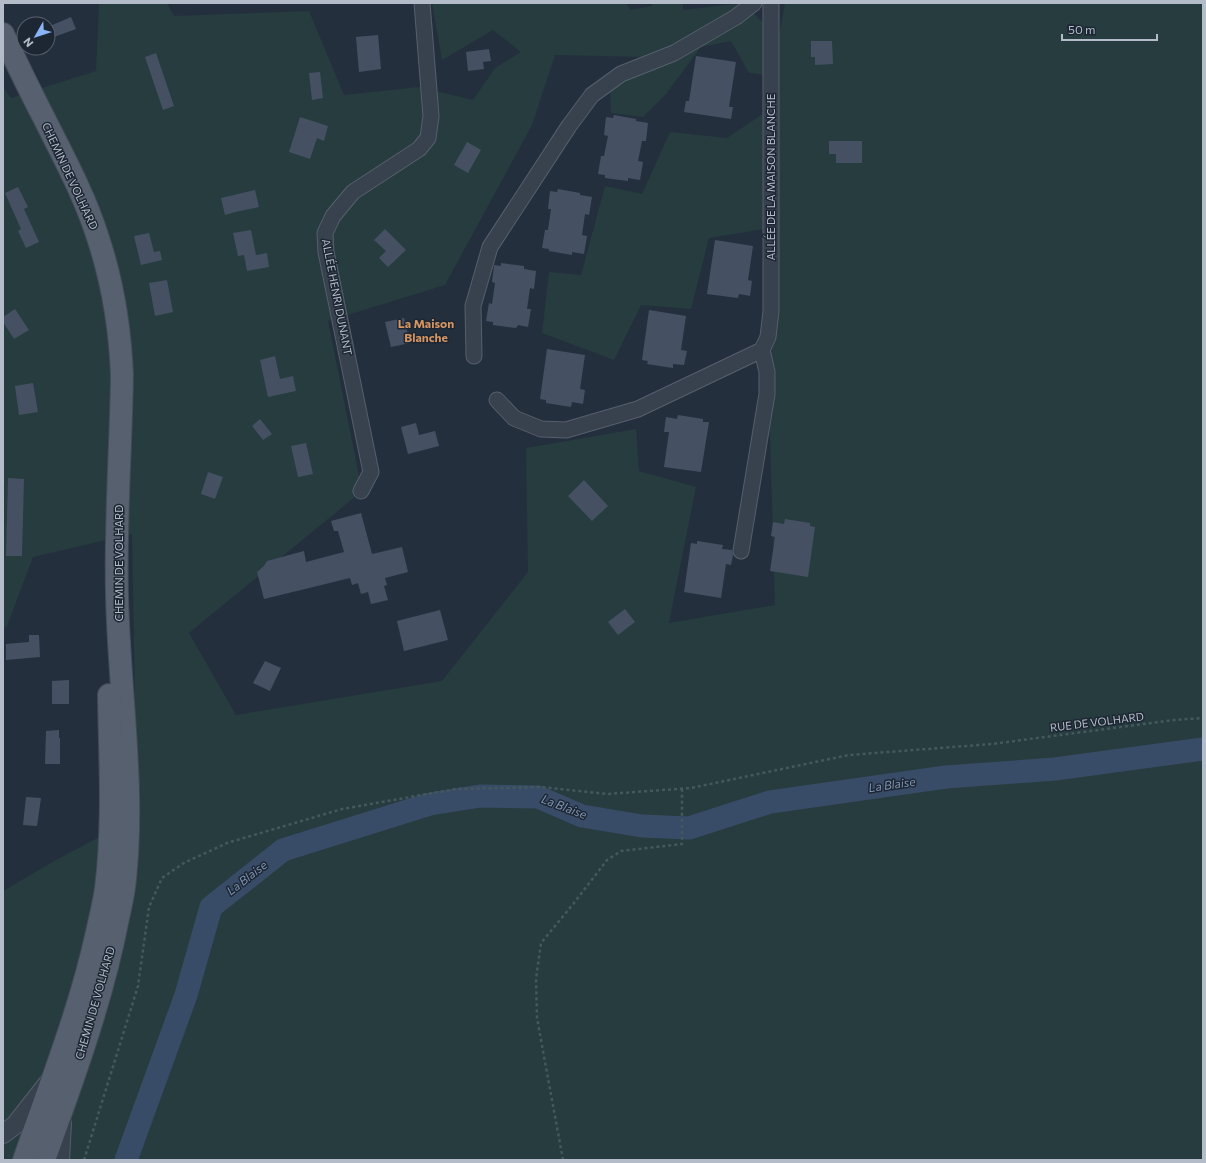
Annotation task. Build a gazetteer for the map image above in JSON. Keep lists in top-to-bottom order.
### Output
{
  "streets": {
    "main road": ["CHEMIN DE VOLHARD"],
    "street": ["ALLÉE DE LA MAISON BLANCHE", "ALLÉE HENRI DUNANT"],
    "path": ["RUE DE VOLHARD"]
  },
  "districts": ["La Maison Blanche"],
  "water": ["La Blaise"],
  "scale_bar": "50 m",
  "north": "bottom left"
}
